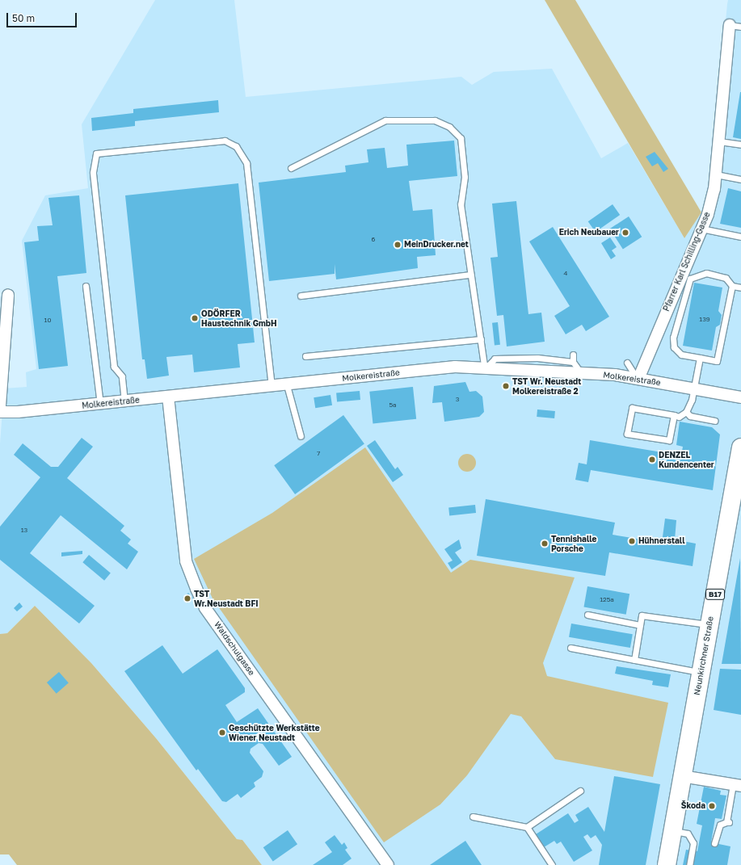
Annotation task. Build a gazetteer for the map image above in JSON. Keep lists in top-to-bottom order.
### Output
{
  "streets": {
    "main road": ["B17", "Neunkirchner Straße"],
    "street": ["Pfarrer Karl Schilling-Gasse", "Molkereistraße", "Waldschulgasse"]
  },
  "crossings": [
    ["Pfarrer Karl Schilling-Gasse", "Molkereistraße"],
    ["Molkereistraße", "Waldschulgasse"]
  ],
  "places": [
    "Erich Neubauer",
    "MeinDrucker.net",
    "ODÖRFER Haustechnik GmbH",
    "TST Wr. Neustadt Molkereistraße 2",
    "DENZEL Kundencenter",
    "Hühnerstall",
    "Tennishalle Porsche",
    "TST Wr.Neustadt BFI",
    "Geschützte Werkstätte Wiener Neustadt",
    "Škoda"
  ],
  "house_numbers": [
    "6",
    "4",
    "139",
    "10",
    "3",
    "5a",
    "7",
    "13",
    "125a"
  ],
  "scale_bar": "50 m"
}
